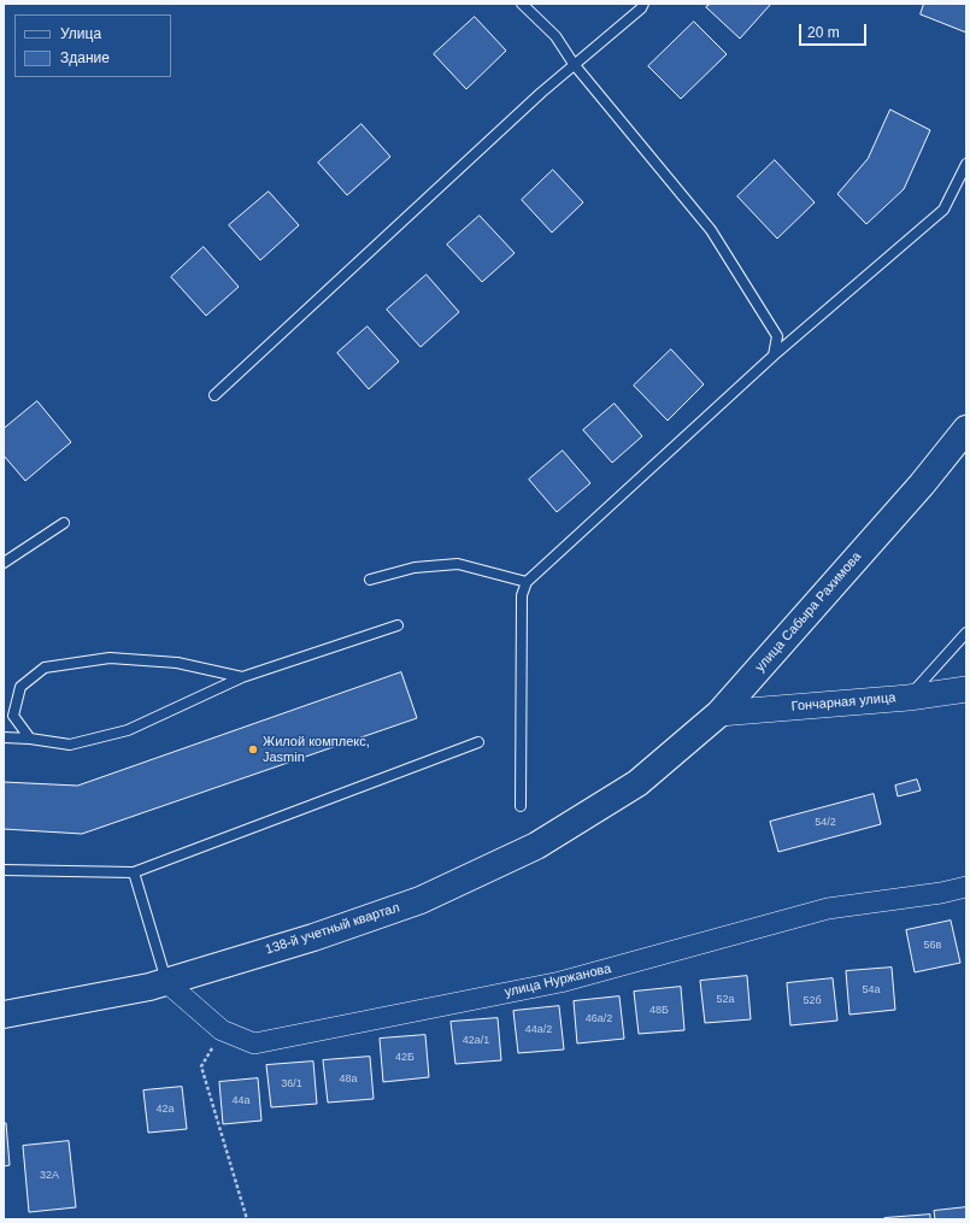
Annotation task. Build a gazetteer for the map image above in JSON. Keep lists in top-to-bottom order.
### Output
{
  "streets": {
    "main road": ["улица Сабыра Рахимова", "138-й учетный квартал"],
    "street": ["Гончарная улица", "улица Нуржанова"]
  },
  "crossings": [
    ["улица Сабыра Рахимова", "Гончарная улица"],
    ["улица Сабыра Рахимова", "138-й учетный квартал"],
    ["138-й учетный квартал", "улица Нуржанова"]
  ],
  "places": ["Жилой комплекс, Jasmin"],
  "house_numbers": [
    "54/2",
    "56в",
    "54а",
    "52а",
    "52б",
    "48Б",
    "46а/2",
    "44а/2",
    "42а/1",
    "42Б",
    "48а",
    "36/1",
    "44а",
    "42а",
    "32А"
  ],
  "legend": ["Улица", "Здание"],
  "scale_bar": "20 m"
}
